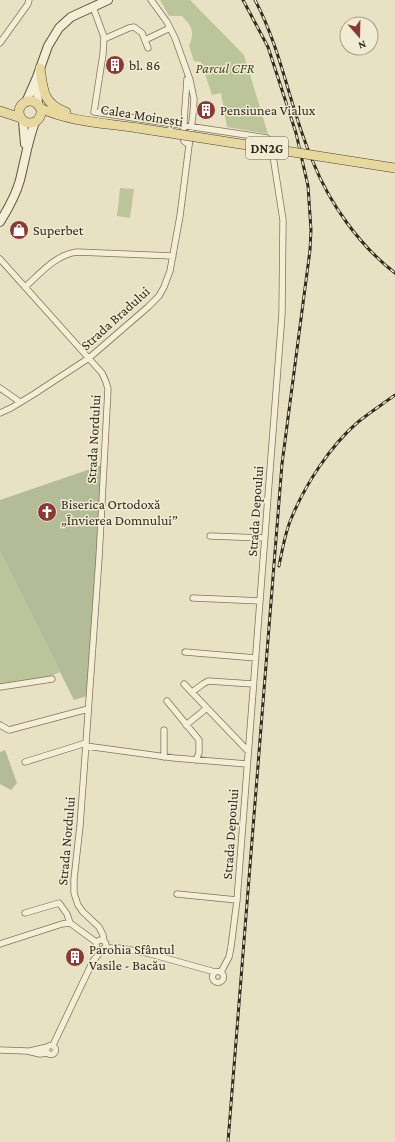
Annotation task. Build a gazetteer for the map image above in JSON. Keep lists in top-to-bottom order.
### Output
{
  "streets": {
    "main road": ["Calea Moinești", "DN2G"],
    "street": ["Strada Bradului", "Strada Nordului", "Strada Depoului"]
  },
  "crossings": [
    ["Strada Bradului", "Strada Nordului"],
    ["Strada Bradului", "Strada Depoului"],
    ["Strada Nordului", "Strada Depoului"]
  ],
  "parks": ["Parcul CFR"],
  "places": {
    "building": ["bl. 86", "Pensiunea Vialux", "Parohia Sfântul Vasile - Bacău"],
    "shop": ["Superbet"],
    "church": ["Biserica Ortodoxă „Învierea Domnului”"]
  },
  "north": "bottom"
}
